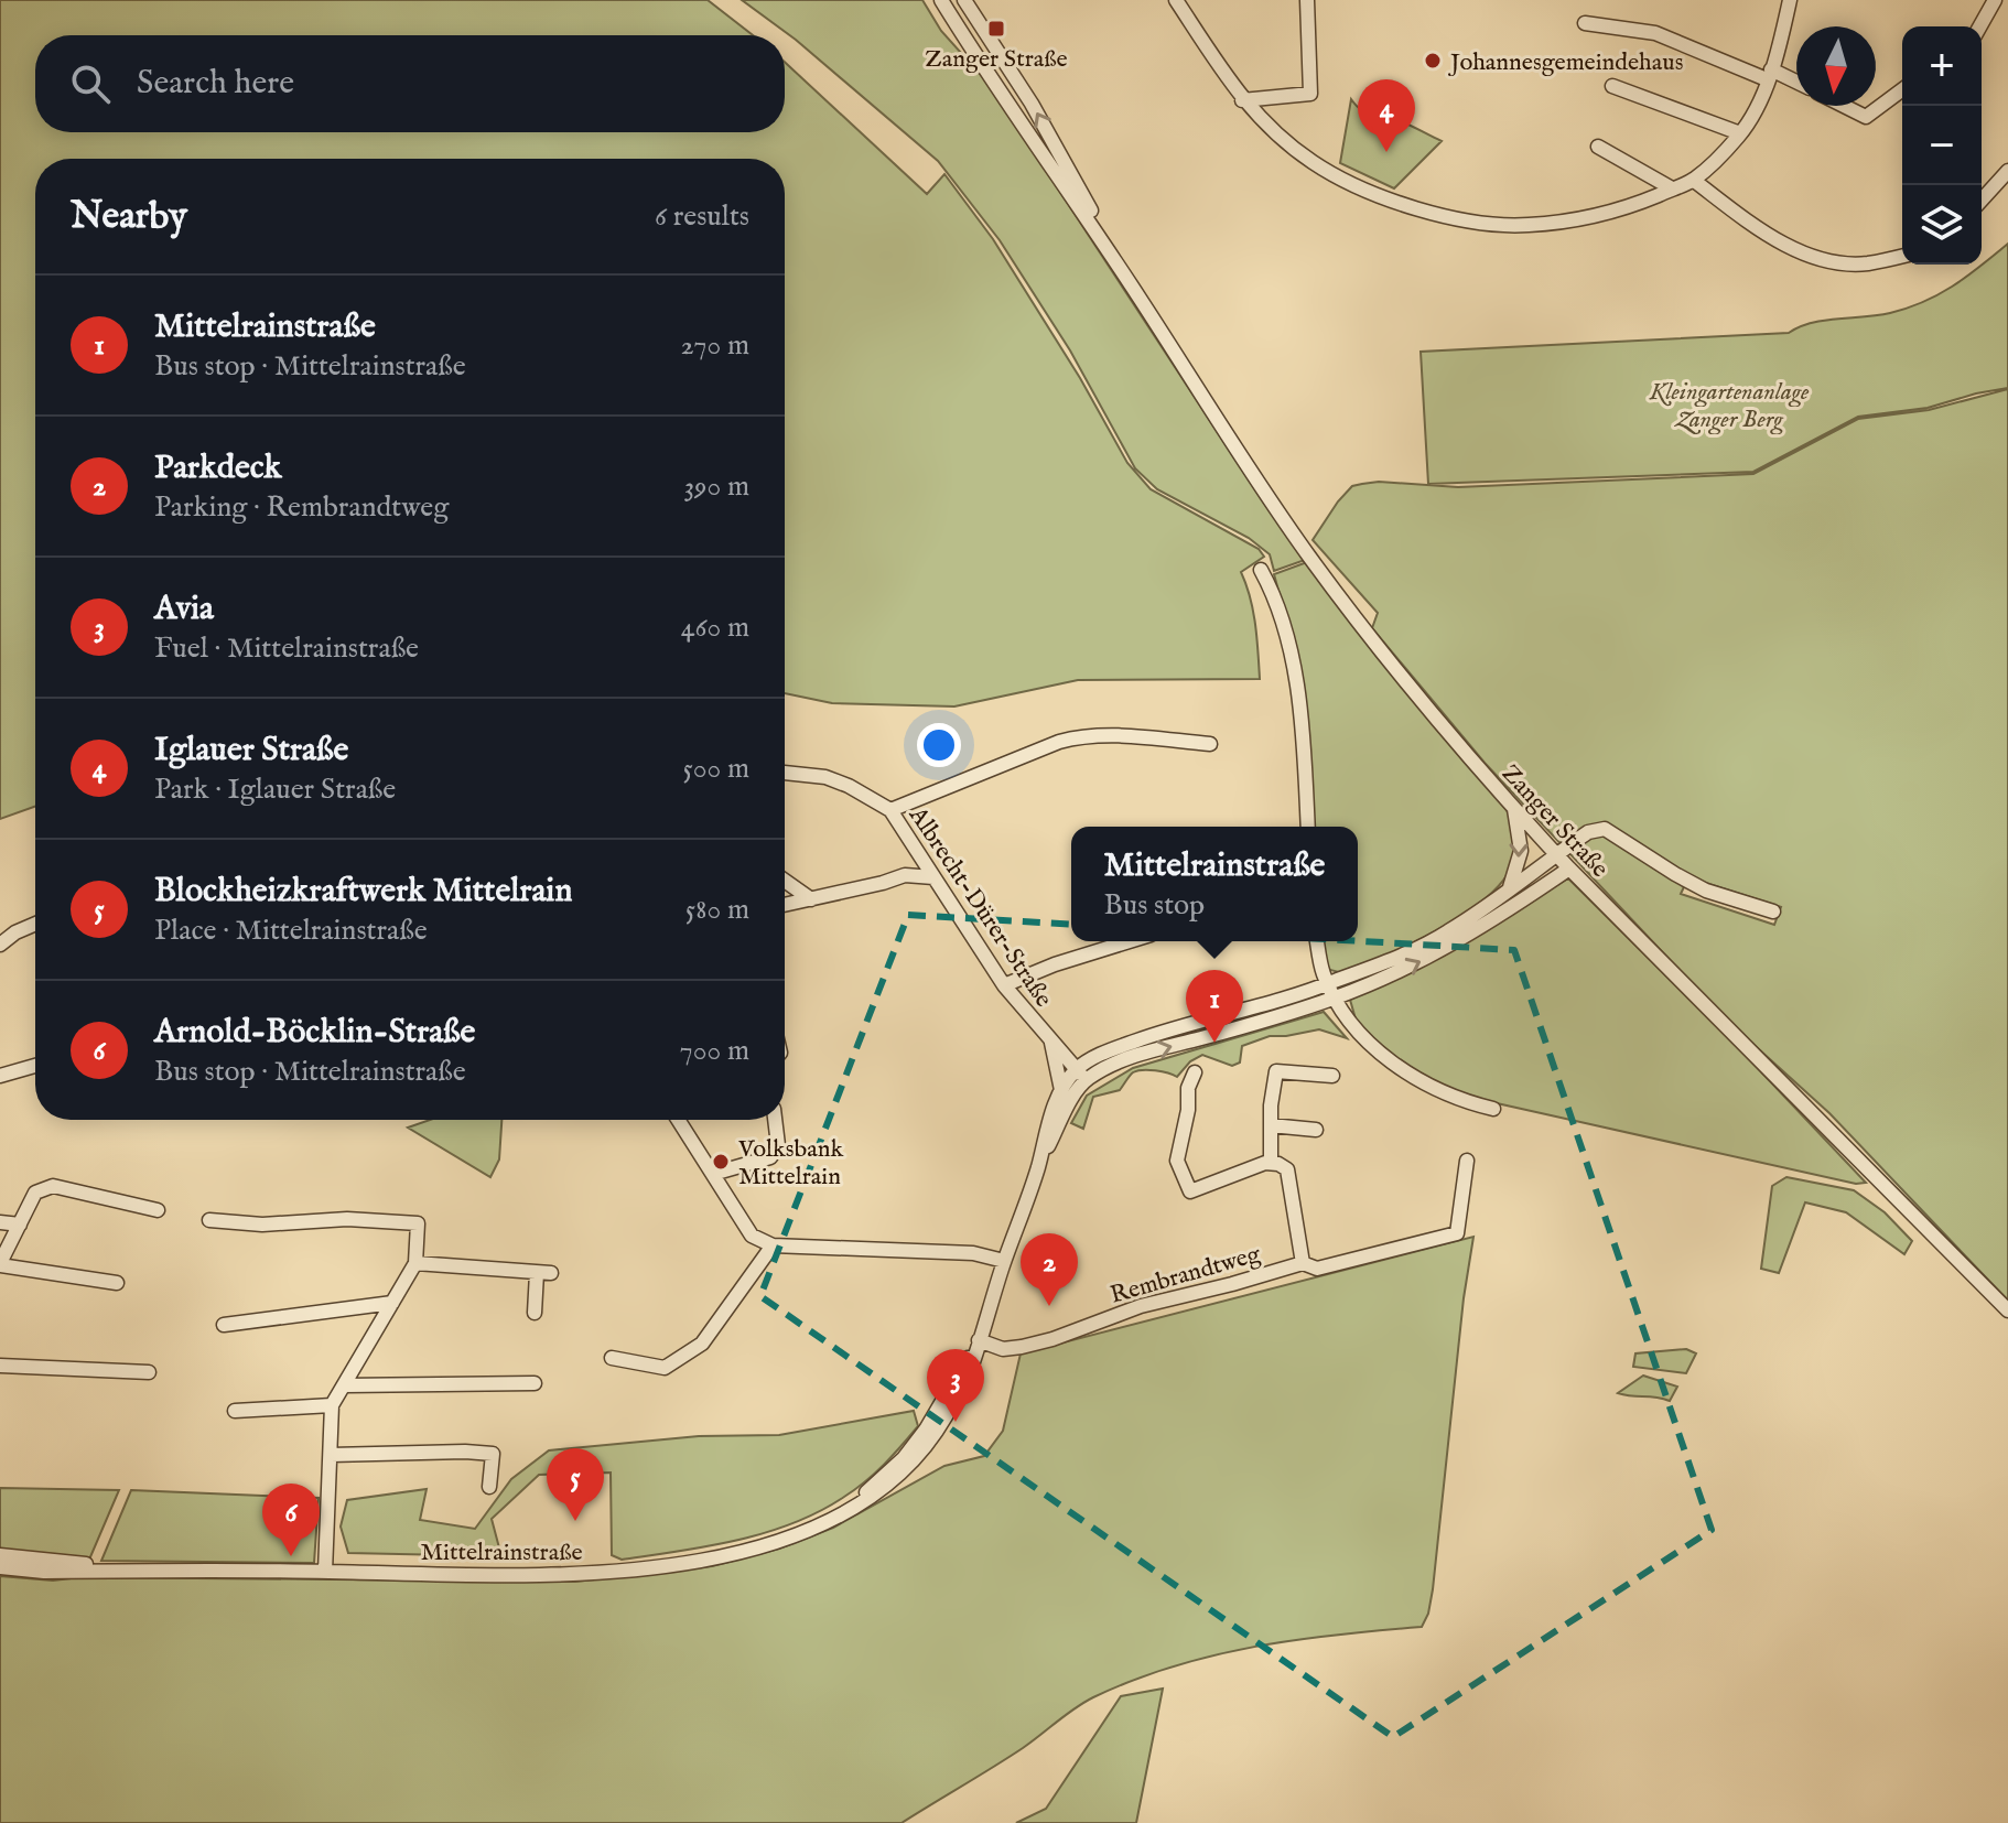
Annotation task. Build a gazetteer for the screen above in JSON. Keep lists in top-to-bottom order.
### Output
{
  "streets": {
    "street": [
      "Zanger Straße",
      "Albrecht-Dürer-Straße",
      "Rembrandtweg",
      "Mittelrainstraße"
    ]
  },
  "crossings": [
    ["Zanger Straße", "Mittelrainstraße"],
    ["Albrecht-Dürer-Straße", "Mittelrainstraße"],
    ["Rembrandtweg", "Mittelrainstraße"]
  ],
  "parks": ["Kleingartenanlage Zanger Berg"],
  "places": {
    "transit": ["Zanger Straße"],
    "other": ["Johannesgemeindehaus", "Volksbank Mittelrain"]
  },
  "north": "bottom",
  "page": {
    "map_buttons": ["+", "−"],
    "search": "Search here",
    "pins": [
      "4",
      "1",
      "2",
      "3",
      "5",
      "6"
    ],
    "heading": ["Nearby", "6 results"],
    "list": [
      {
        "mark": "1",
        "name": "Mittelrainstraße",
        "note": "Bus stop · Mittelrainstraße",
        "value": "270 m"
      },
      {
        "mark": "2",
        "name": "Parkdeck",
        "note": "Parking · Rembrandtweg",
        "value": "390 m"
      },
      {
        "mark": "3",
        "name": "Avia",
        "note": "Fuel · Mittelrainstraße",
        "value": "460 m"
      },
      {
        "mark": "4",
        "name": "Iglauer Straße",
        "note": "Park · Iglauer Straße",
        "value": "500 m"
      },
      {
        "mark": "5",
        "name": "Blockheizkraftwerk Mittelrain",
        "note": "Place · Mittelrainstraße",
        "value": "580 m"
      },
      {
        "mark": "6",
        "name": "Arnold-Böcklin-Straße",
        "note": "Bus stop · Mittelrainstraße",
        "value": "700 m"
      }
    ],
    "popup": ["Mittelrainstraße", "Bus stop"]
  }
}
